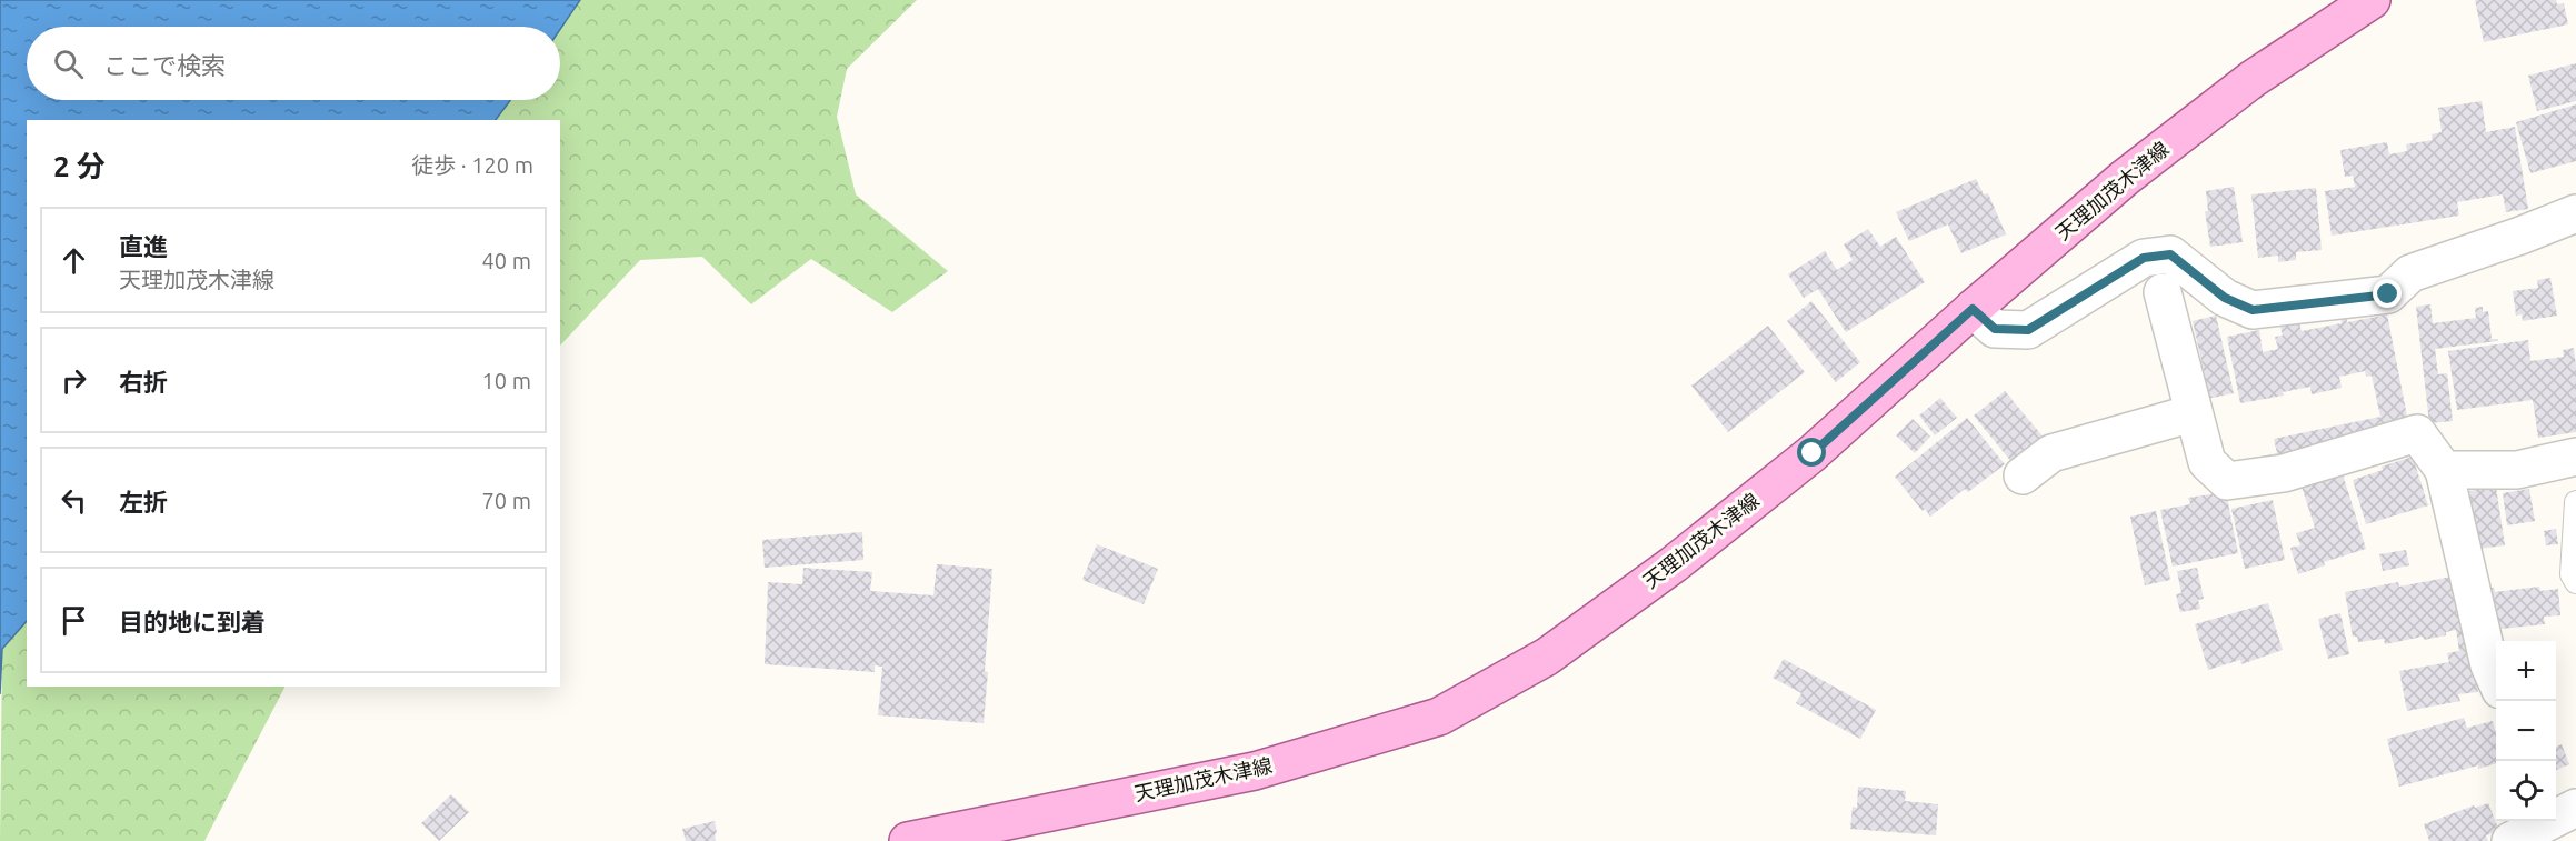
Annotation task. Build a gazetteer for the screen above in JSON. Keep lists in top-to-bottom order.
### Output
{
  "streets": {
    "main road": ["天理加茂木津線"]
  },
  "page": {
    "search": "ここで検索",
    "heading": ["2 分", "徒歩 · 120 m"],
    "list": [
      ["直進", "天理加茂木津線", "40 m"],
      ["右折", "10 m"],
      ["左折", "70 m"],
      "目的地に到着"
    ],
    "map_buttons": ["+", "−"]
  }
}
